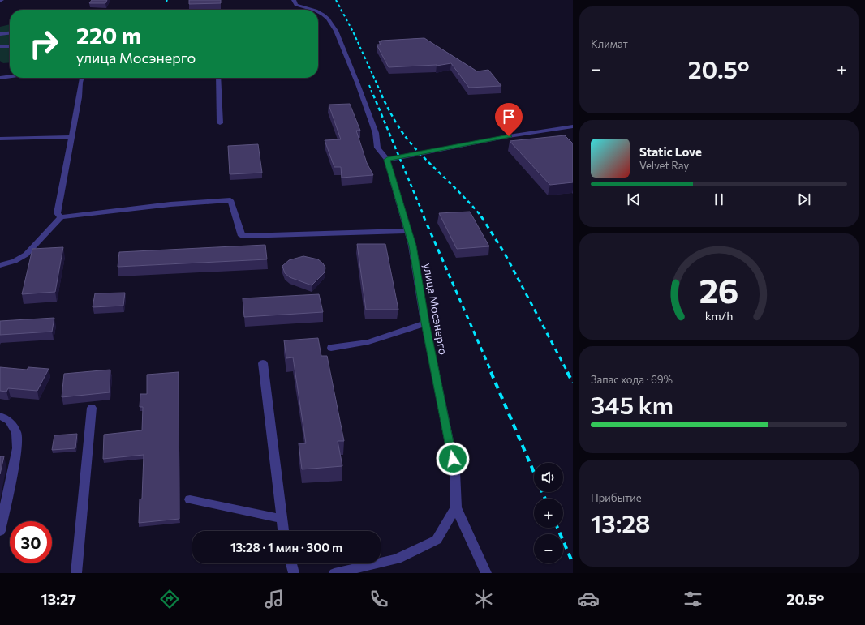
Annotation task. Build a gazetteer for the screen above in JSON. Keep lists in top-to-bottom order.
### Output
{
  "streets": {
    "street": ["улица Мосэнерго"]
  },
  "page": {
    "tile": [
      "Климат",
      ["Запас хода · 69%", "345 km"],
      ["Прибытие", "13:28"]
    ],
    "turn": ["220 m", "улица Мосэнерго"],
    "heat": ["−", "20.5°", "+"],
    "song": ["Static Love", "Velvet Ray"],
    "map_buttons": ["+", "−"],
    "limit": "30",
    "trip": "13:28 · 1 мин · 300 m",
    "tabs": ["13:27", "20.5°"],
    "gauge": ["26", "km/h"]
  }
}
